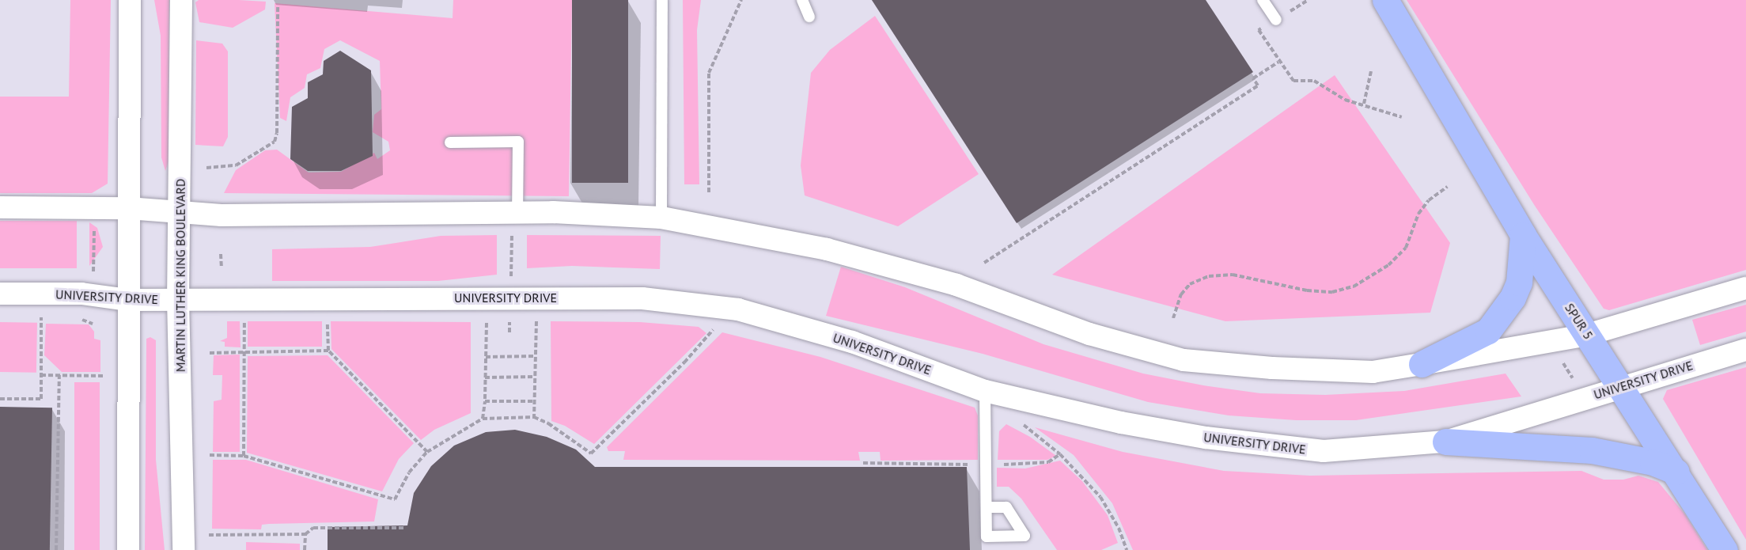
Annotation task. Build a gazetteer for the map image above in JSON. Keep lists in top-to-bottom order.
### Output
{
  "streets": {
    "highway": ["SPUR 5"],
    "street": ["MARTIN LUTHER KING BOULEVARD", "UNIVERSITY DRIVE"]
  },
  "crossings": [
    ["MARTIN LUTHER KING BOULEVARD", "UNIVERSITY DRIVE"],
    ["UNIVERSITY DRIVE", "SPUR 5"]
  ]
}
